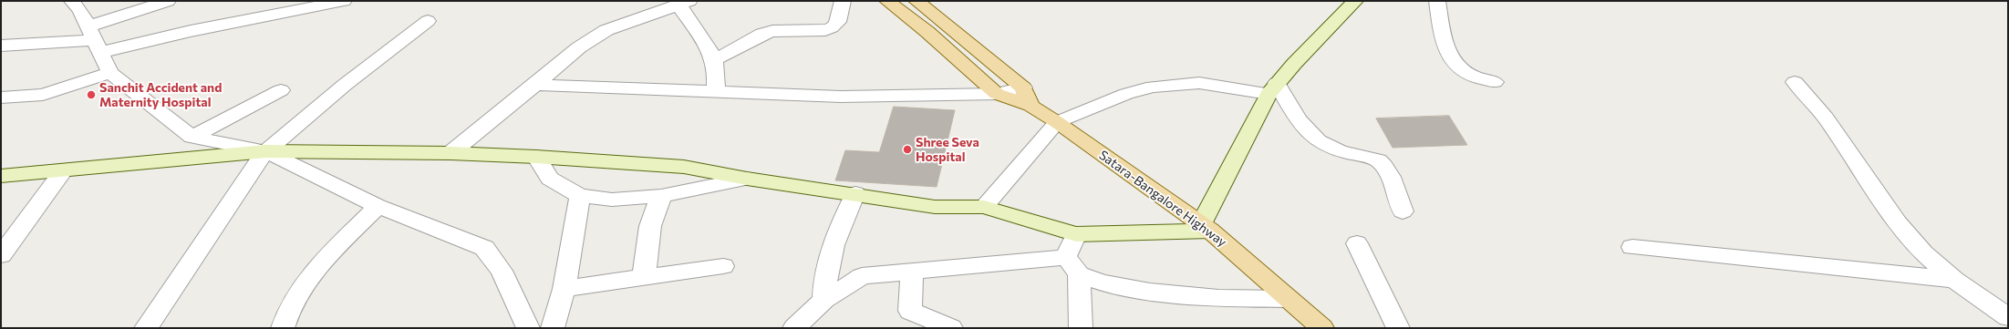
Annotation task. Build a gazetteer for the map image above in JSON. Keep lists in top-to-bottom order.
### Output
{
  "streets": {
    "main road": ["Satara-Bangalore Highway"]
  },
  "places": ["Sanchit Accident and Maternity Hospital", "Shree Seva Hospital"]
}
